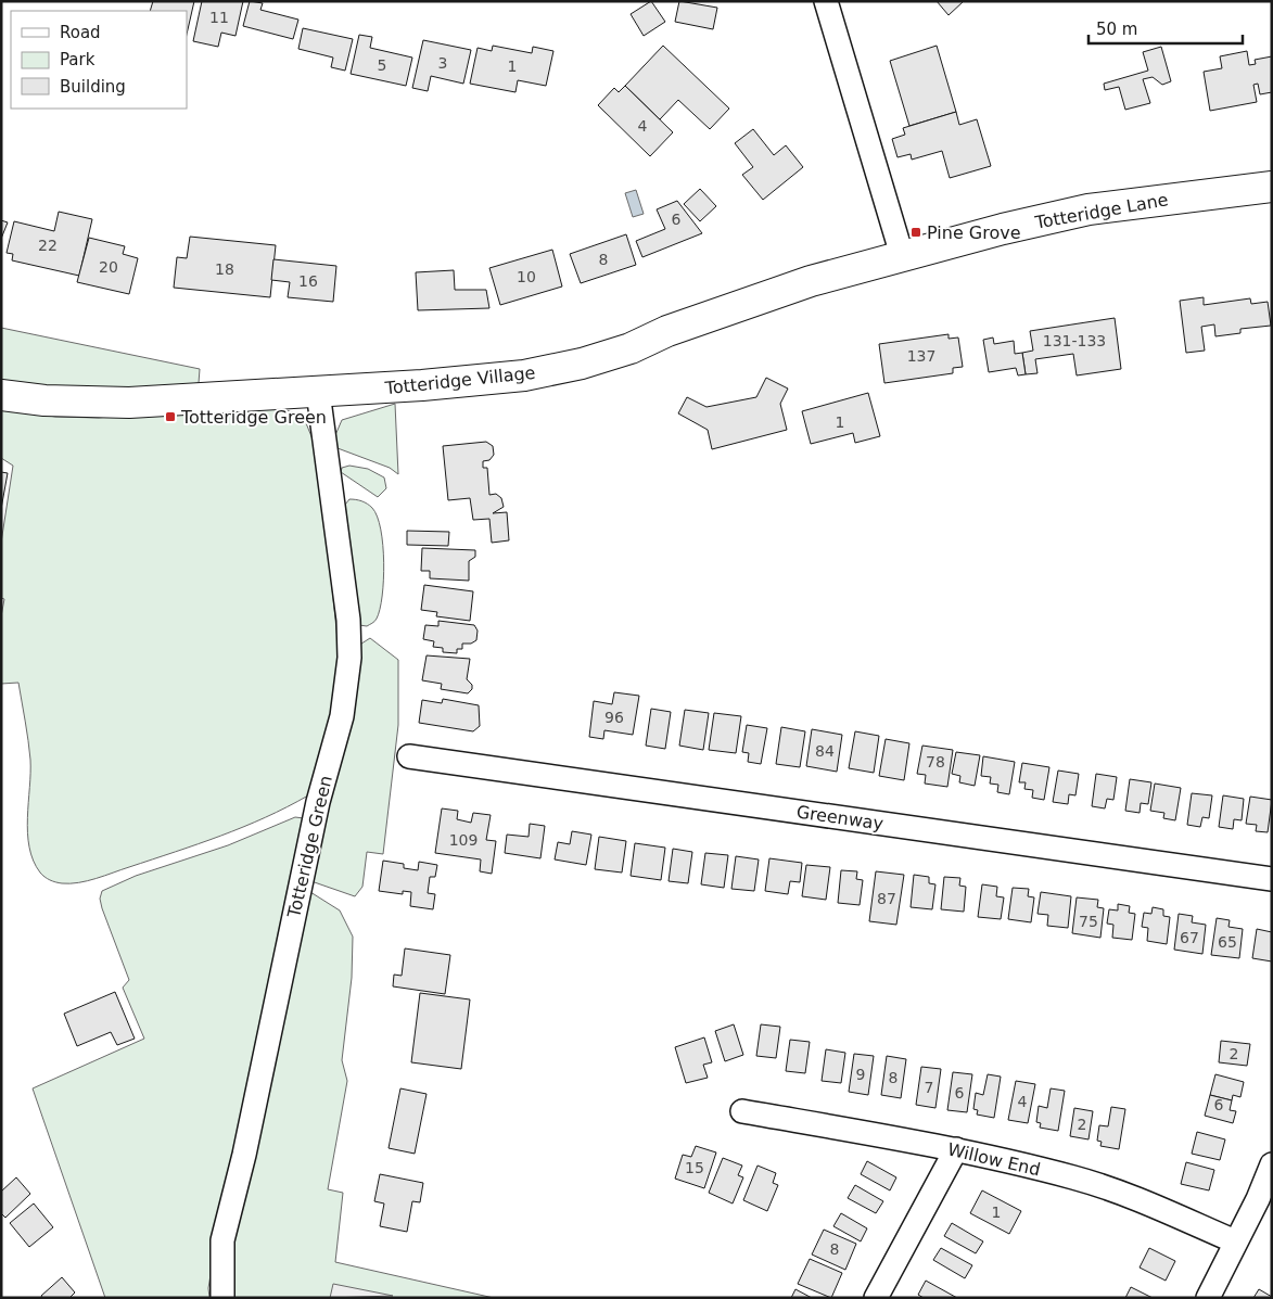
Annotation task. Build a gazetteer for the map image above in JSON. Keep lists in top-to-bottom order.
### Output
{
  "streets": {
    "main road": ["Totteridge Lane", "Totteridge Village"],
    "street": ["Greenway", "Totteridge Green", "Willow End"]
  },
  "crossings": [
    ["Totteridge Lane", "Totteridge Village"],
    ["Totteridge Village", "Totteridge Green"]
  ],
  "places": {
    "transit": ["Pine Grove", "Totteridge Green"]
  },
  "house_numbers": [
    "11",
    "3",
    "5",
    "1",
    "4",
    "6",
    "22",
    "8",
    "20",
    "18",
    "10",
    "16",
    "131-133",
    "137",
    "1",
    "96",
    "84",
    "78",
    "109",
    "87",
    "75",
    "67",
    "65",
    "2",
    "9",
    "8",
    "7",
    "6",
    "4",
    "6",
    "2",
    "15",
    "1",
    "8"
  ],
  "legend": ["Road", "Park", "Building"],
  "scale_bar": "50 m"
}
